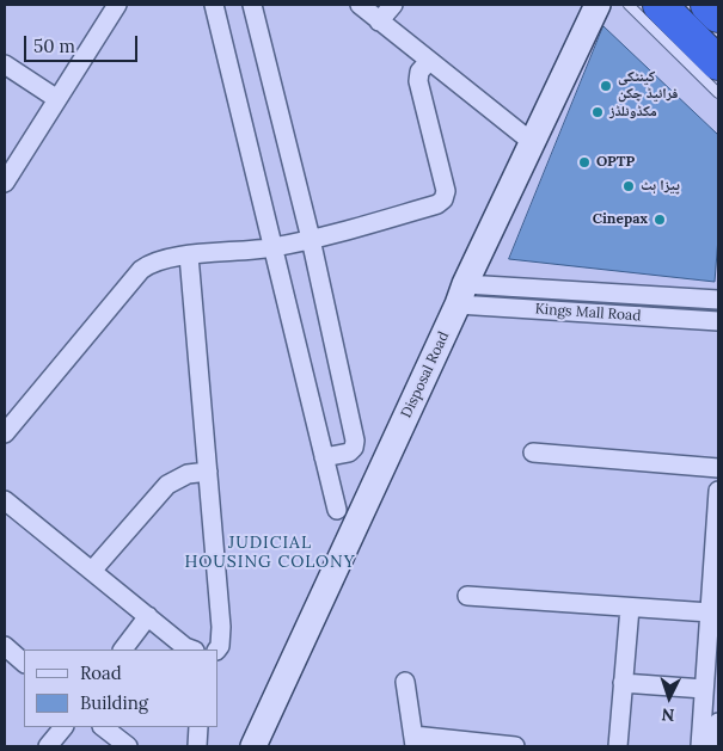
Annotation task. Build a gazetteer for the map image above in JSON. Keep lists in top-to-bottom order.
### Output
{
  "streets": {
    "street": ["Kings Mall Road", "Disposal Road"]
  },
  "crossings": [
    ["Kings Mall Road", "Disposal Road"]
  ],
  "districts": ["JUDICIAL HOUSING COLONY"],
  "places": [
    "کینٹکی فرائیڈ چکن",
    "مکڈونلڈز",
    "OPTP",
    "پیزا ہٹ",
    "Cinepax"
  ],
  "legend": ["Road", "Building"],
  "scale_bar": "50 m",
  "north": "bottom"
}
